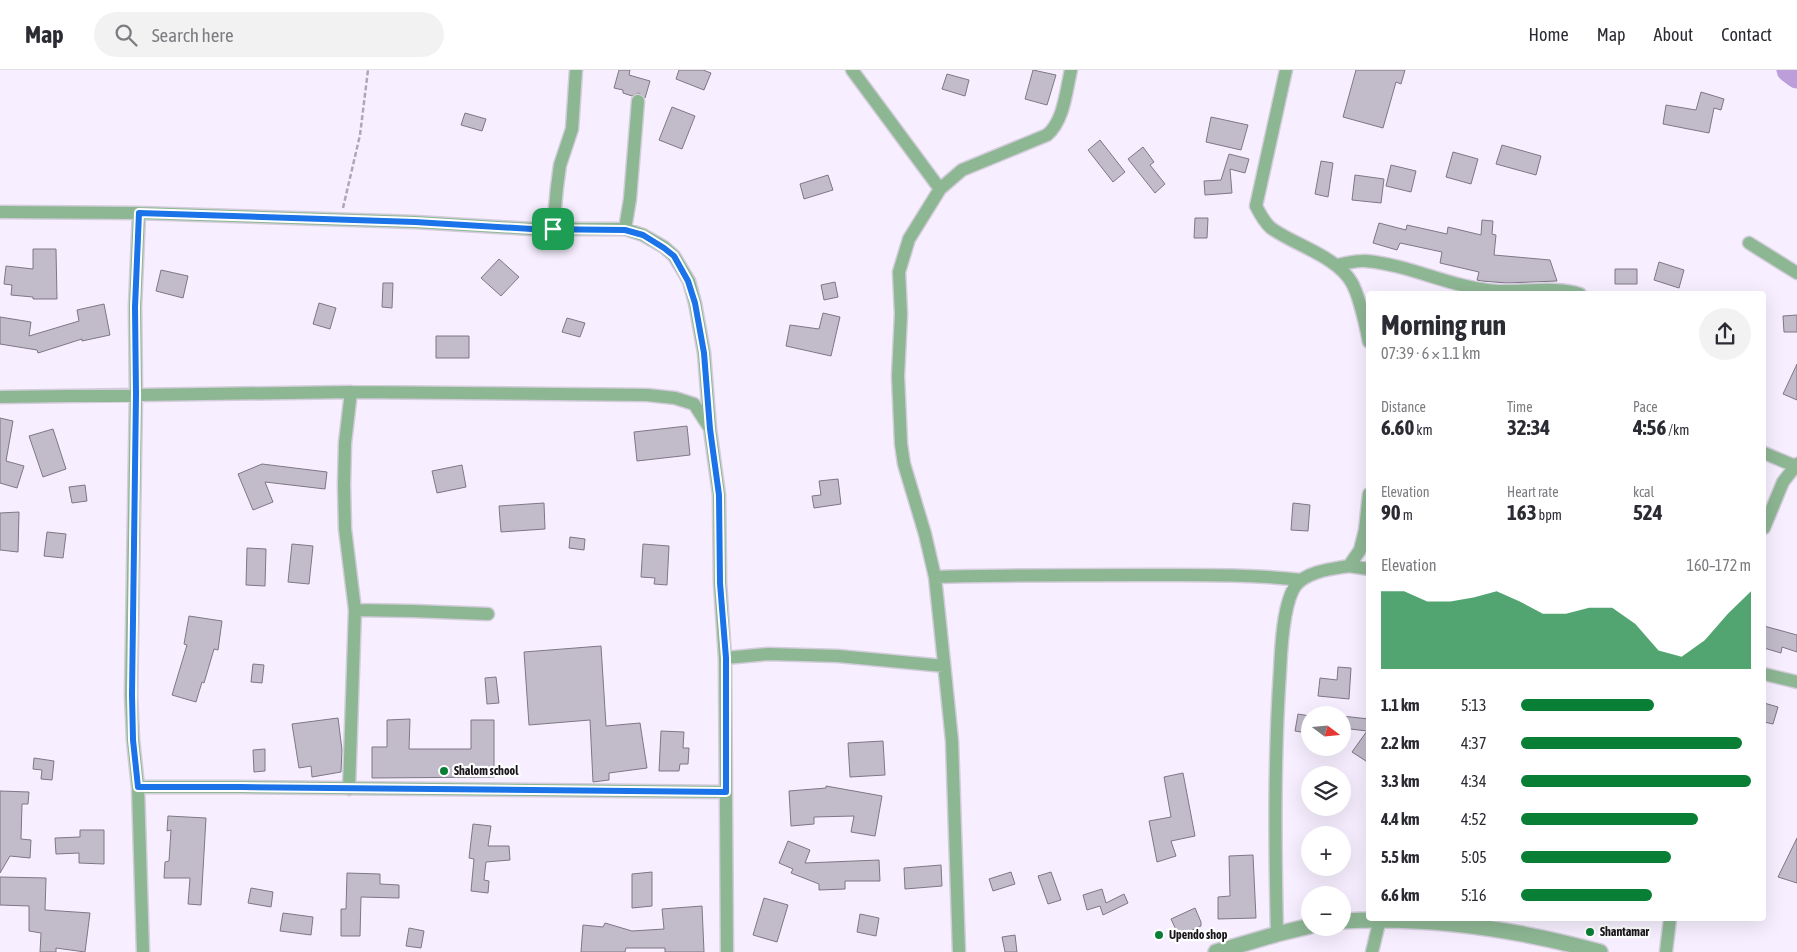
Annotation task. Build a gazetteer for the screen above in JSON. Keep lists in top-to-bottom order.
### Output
{
  "places": ["Shalom school", "Shantamar", "Upendo shop"],
  "north": "right",
  "page": {
    "header": "Map",
    "search": "Search here",
    "nav": [
      "Home",
      "Map",
      "About",
      "Contact"
    ],
    "heading": ["Morning run", "07:39 · 6 × 1.1 km"],
    "stats": [
      ["Distance", "6.60 km"],
      ["Time", "32:34"],
      ["Pace", "4:56 /km"],
      ["Elevation", "90 m"],
      ["Heart rate", "163 bpm"],
      ["kcal", "524"]
    ],
    "chart": ["Elevation", "160–172 m"],
    "list": [
      {
        "name": "1.1 km",
        "note": "5:13"
      },
      {
        "name": "2.2 km",
        "note": "4:37"
      },
      {
        "name": "3.3 km",
        "note": "4:34"
      },
      {
        "name": "4.4 km",
        "note": "4:52"
      },
      {
        "name": "5.5 km",
        "note": "5:05"
      },
      {
        "name": "6.6 km",
        "note": "5:16"
      }
    ],
    "map_buttons": ["+", "−"]
  }
}
